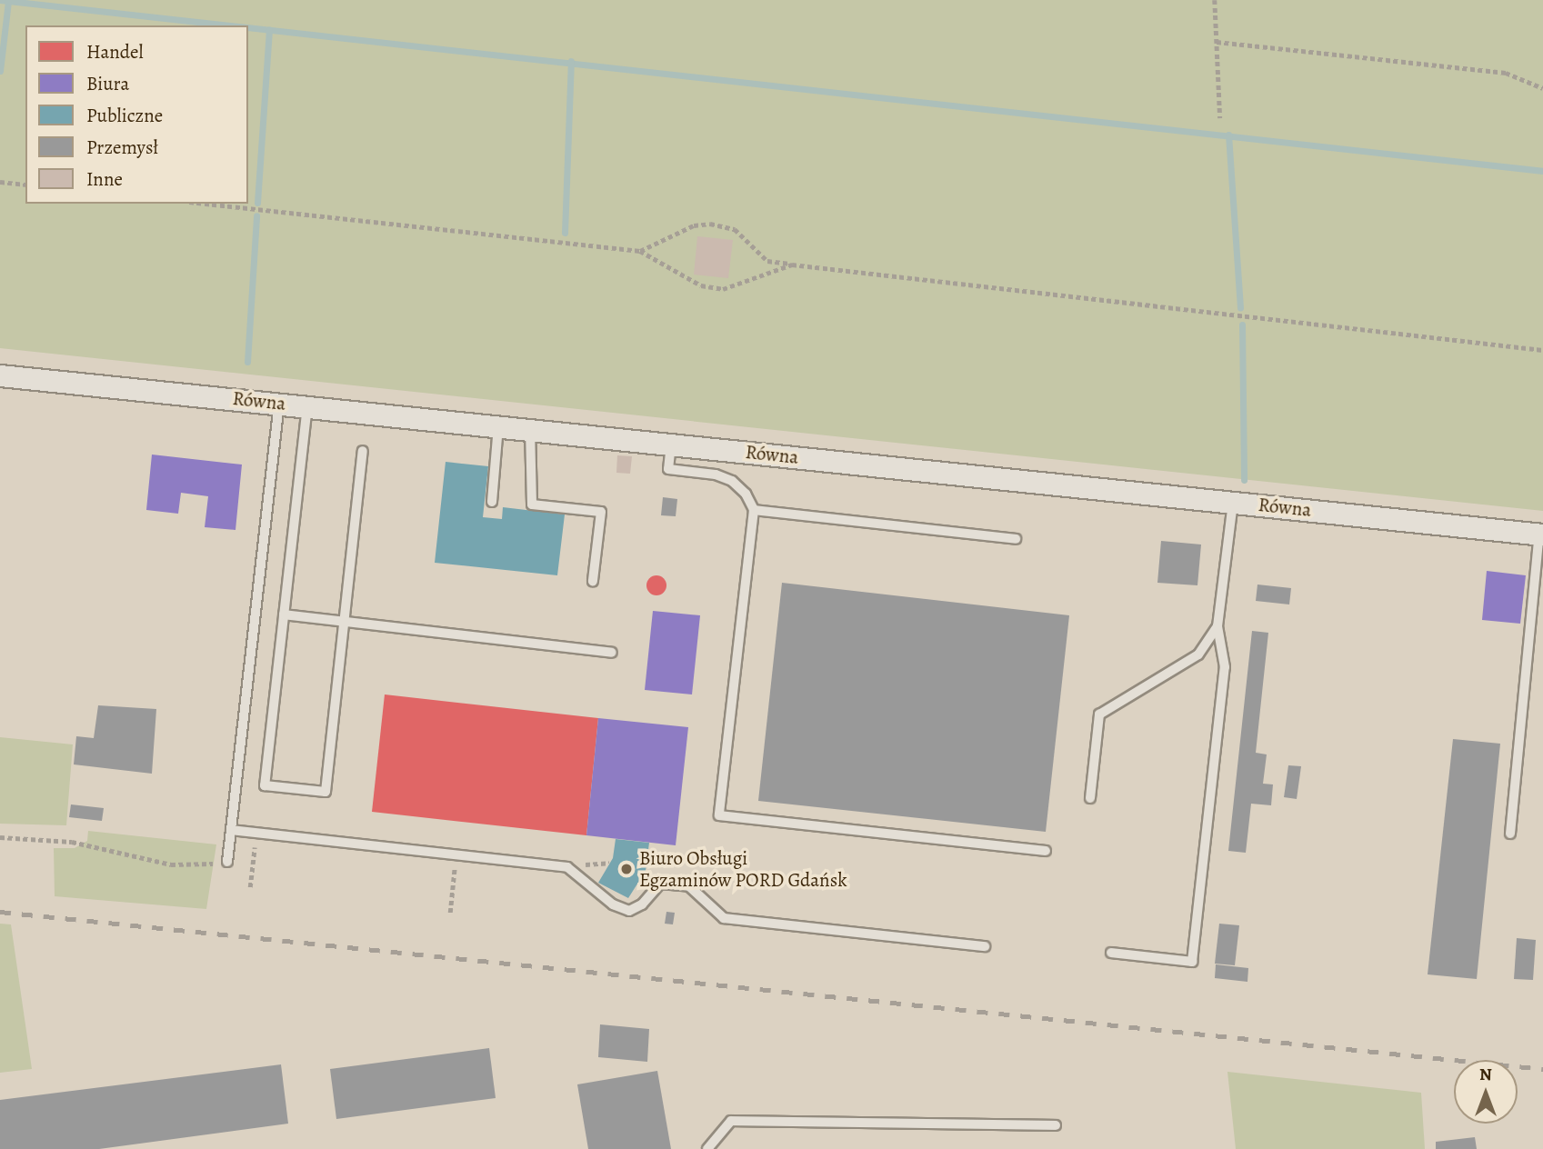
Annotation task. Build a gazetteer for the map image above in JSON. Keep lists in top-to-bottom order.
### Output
{
  "streets": {
    "street": ["Równa"]
  },
  "places": ["Biuro Obsługi Egzaminów PORD Gdańsk"],
  "legend": [
    "Handel",
    "Biura",
    "Publiczne",
    "Przemysł",
    "Inne"
  ],
  "north": "top"
}
